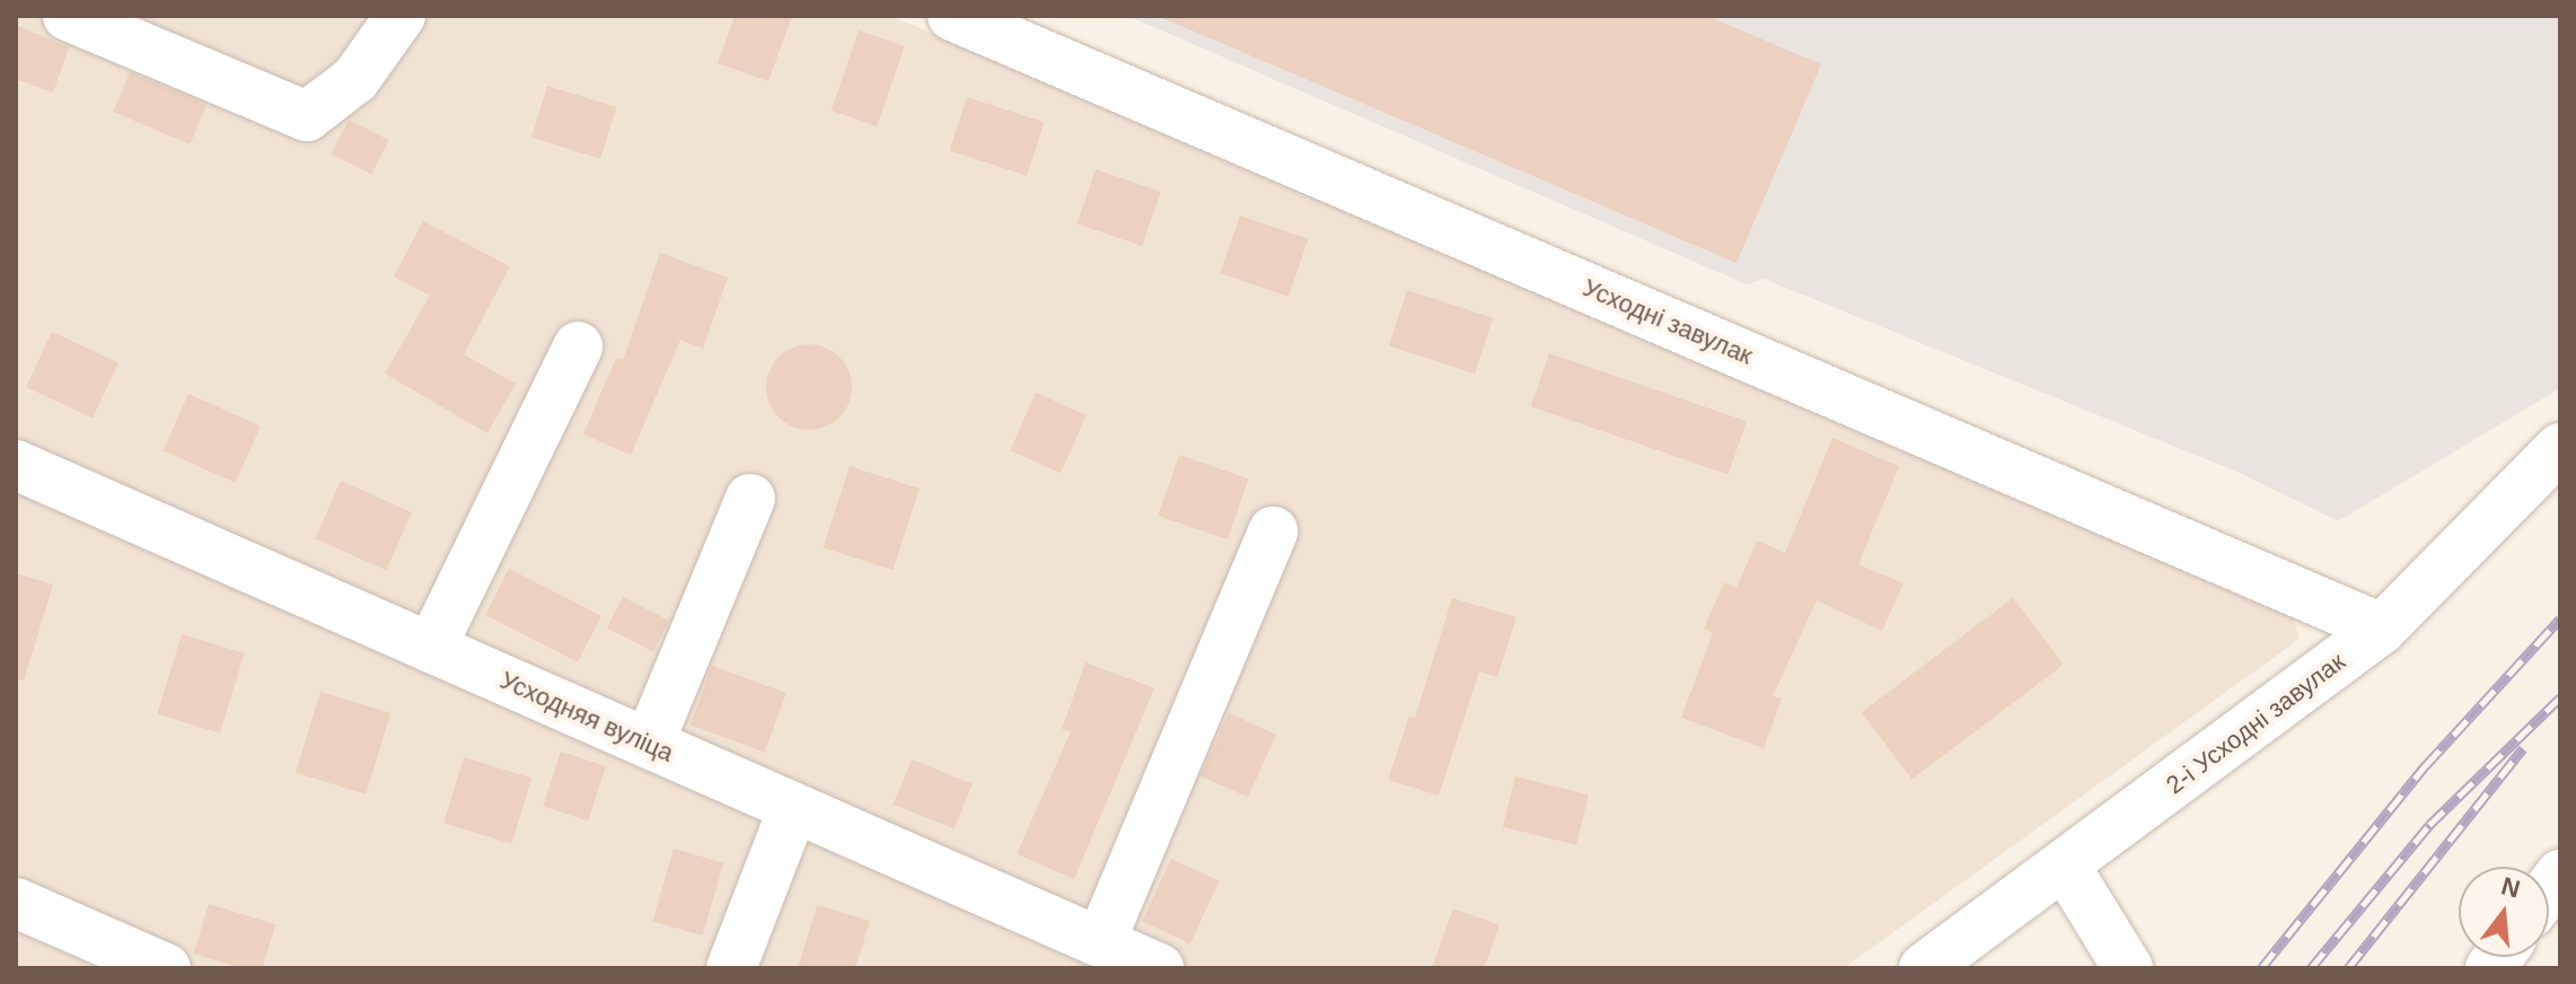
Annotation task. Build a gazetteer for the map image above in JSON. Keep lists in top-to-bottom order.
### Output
{
  "streets": {
    "street": ["Усходні завулак", "Усходняя вуліца", "2-і Усходні завулак"]
  },
  "crossings": [
    ["Усходні завулак", "2-і Усходні завулак"]
  ],
  "north": "top"
}
